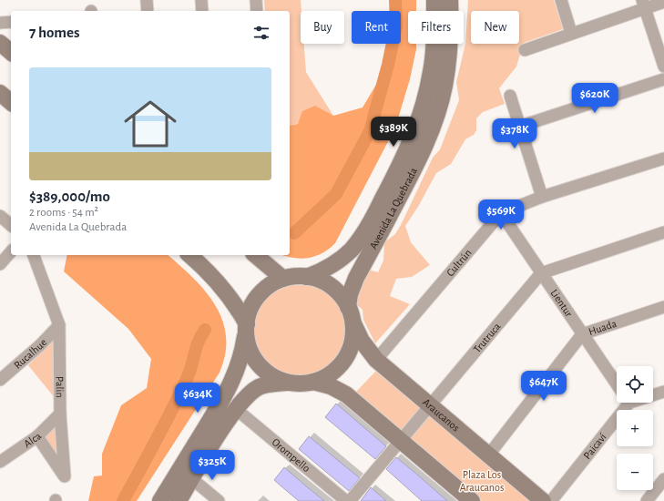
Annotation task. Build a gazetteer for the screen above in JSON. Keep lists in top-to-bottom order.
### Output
{
  "streets": {
    "main road": ["Avenida La Quebrada", "Araucanos"],
    "street": [
      "Cultrún",
      "Lientur",
      "Huada",
      "Trutruca",
      "Rucalhue",
      "Palin",
      "Alca",
      "Paicaví",
      "Orompello"
    ]
  },
  "crossings": [
    ["Avenida La Quebrada", "Araucanos"],
    ["Cultrún", "Lientur"],
    ["Cultrún", "Araucanos"],
    ["Lientur", "Huada"],
    ["Lientur", "Trutruca"],
    ["Huada", "Araucanos"],
    ["Trutruca", "Araucanos"],
    ["Rucalhue", "Palin"],
    ["Palin", "Alca"]
  ],
  "parks": ["Plaza Los Araucanos"],
  "page": {
    "chip": [
      "Buy",
      "Rent",
      "Filters",
      "New"
    ],
    "heading": "7 homes",
    "list": [
      {
        "name": "$389,000/mo",
        "note": "2 rooms · 54 m² · Avenida La Quebrada"
      }
    ],
    "price": [
      "$620K",
      "$389K",
      "$378K",
      "$569K",
      "$647K",
      "$634K",
      "$325K"
    ],
    "map_buttons": ["+", "−"]
  }
}
